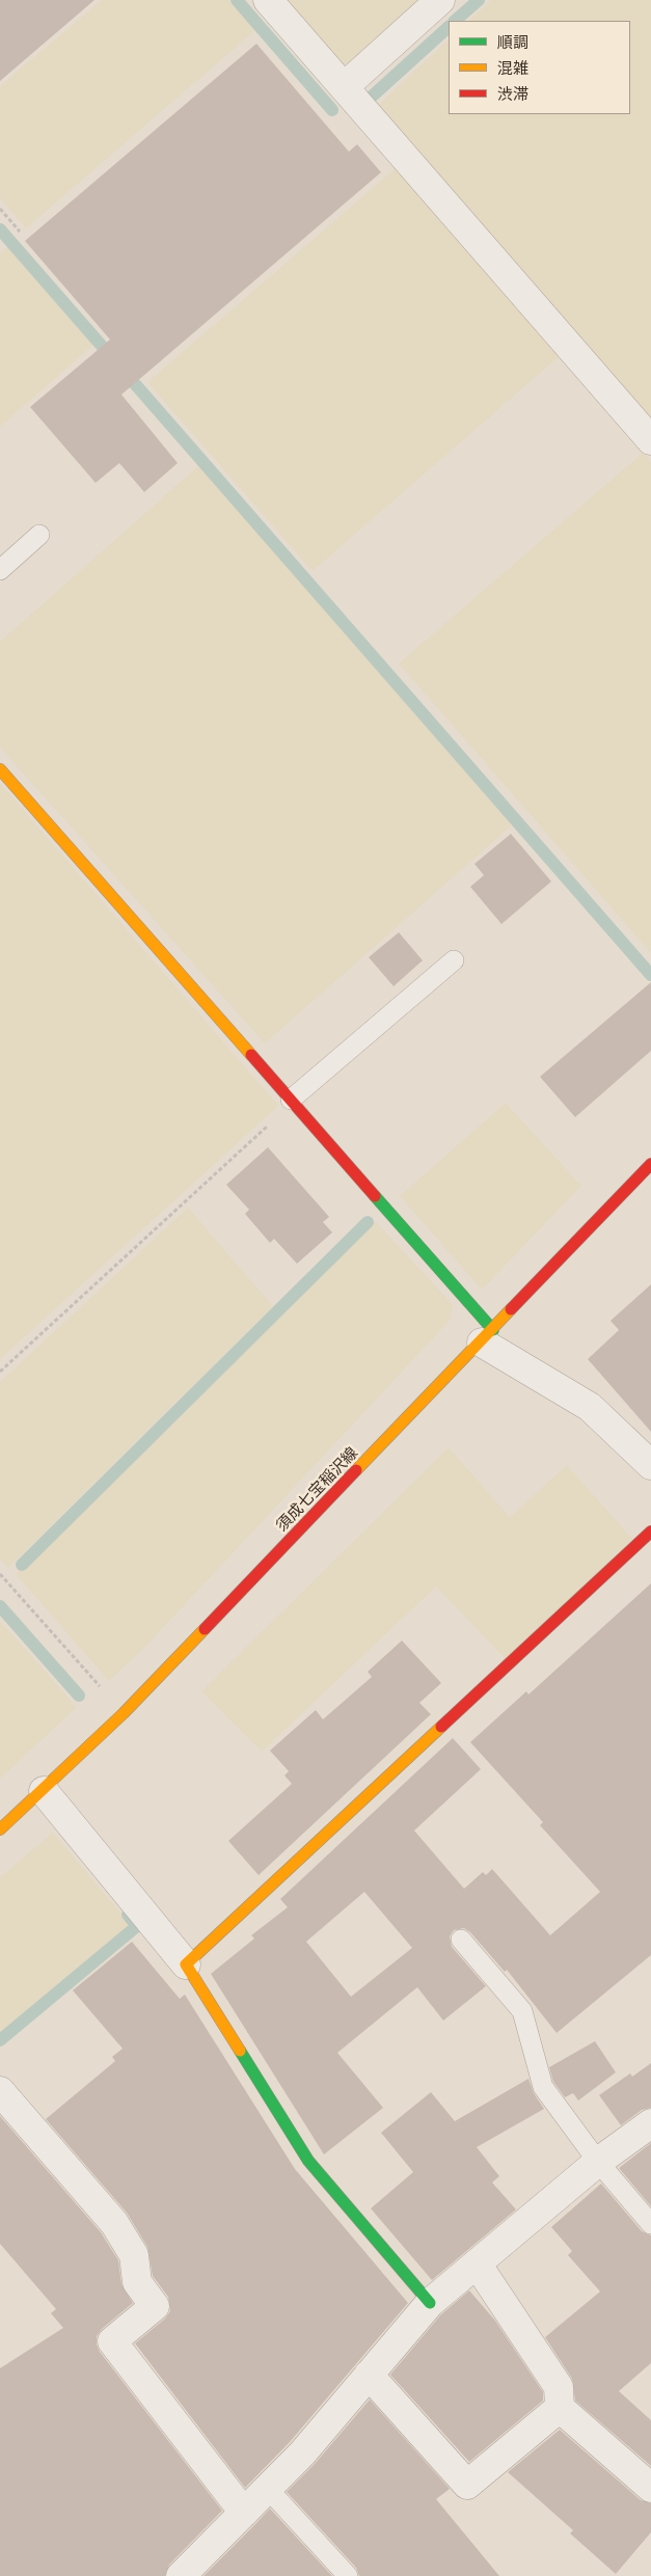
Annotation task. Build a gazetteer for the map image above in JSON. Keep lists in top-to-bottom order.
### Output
{
  "streets": {
    "street": ["須成七宝稲沢線"]
  },
  "legend": ["順調", "混雑", "渋滞"]
}
